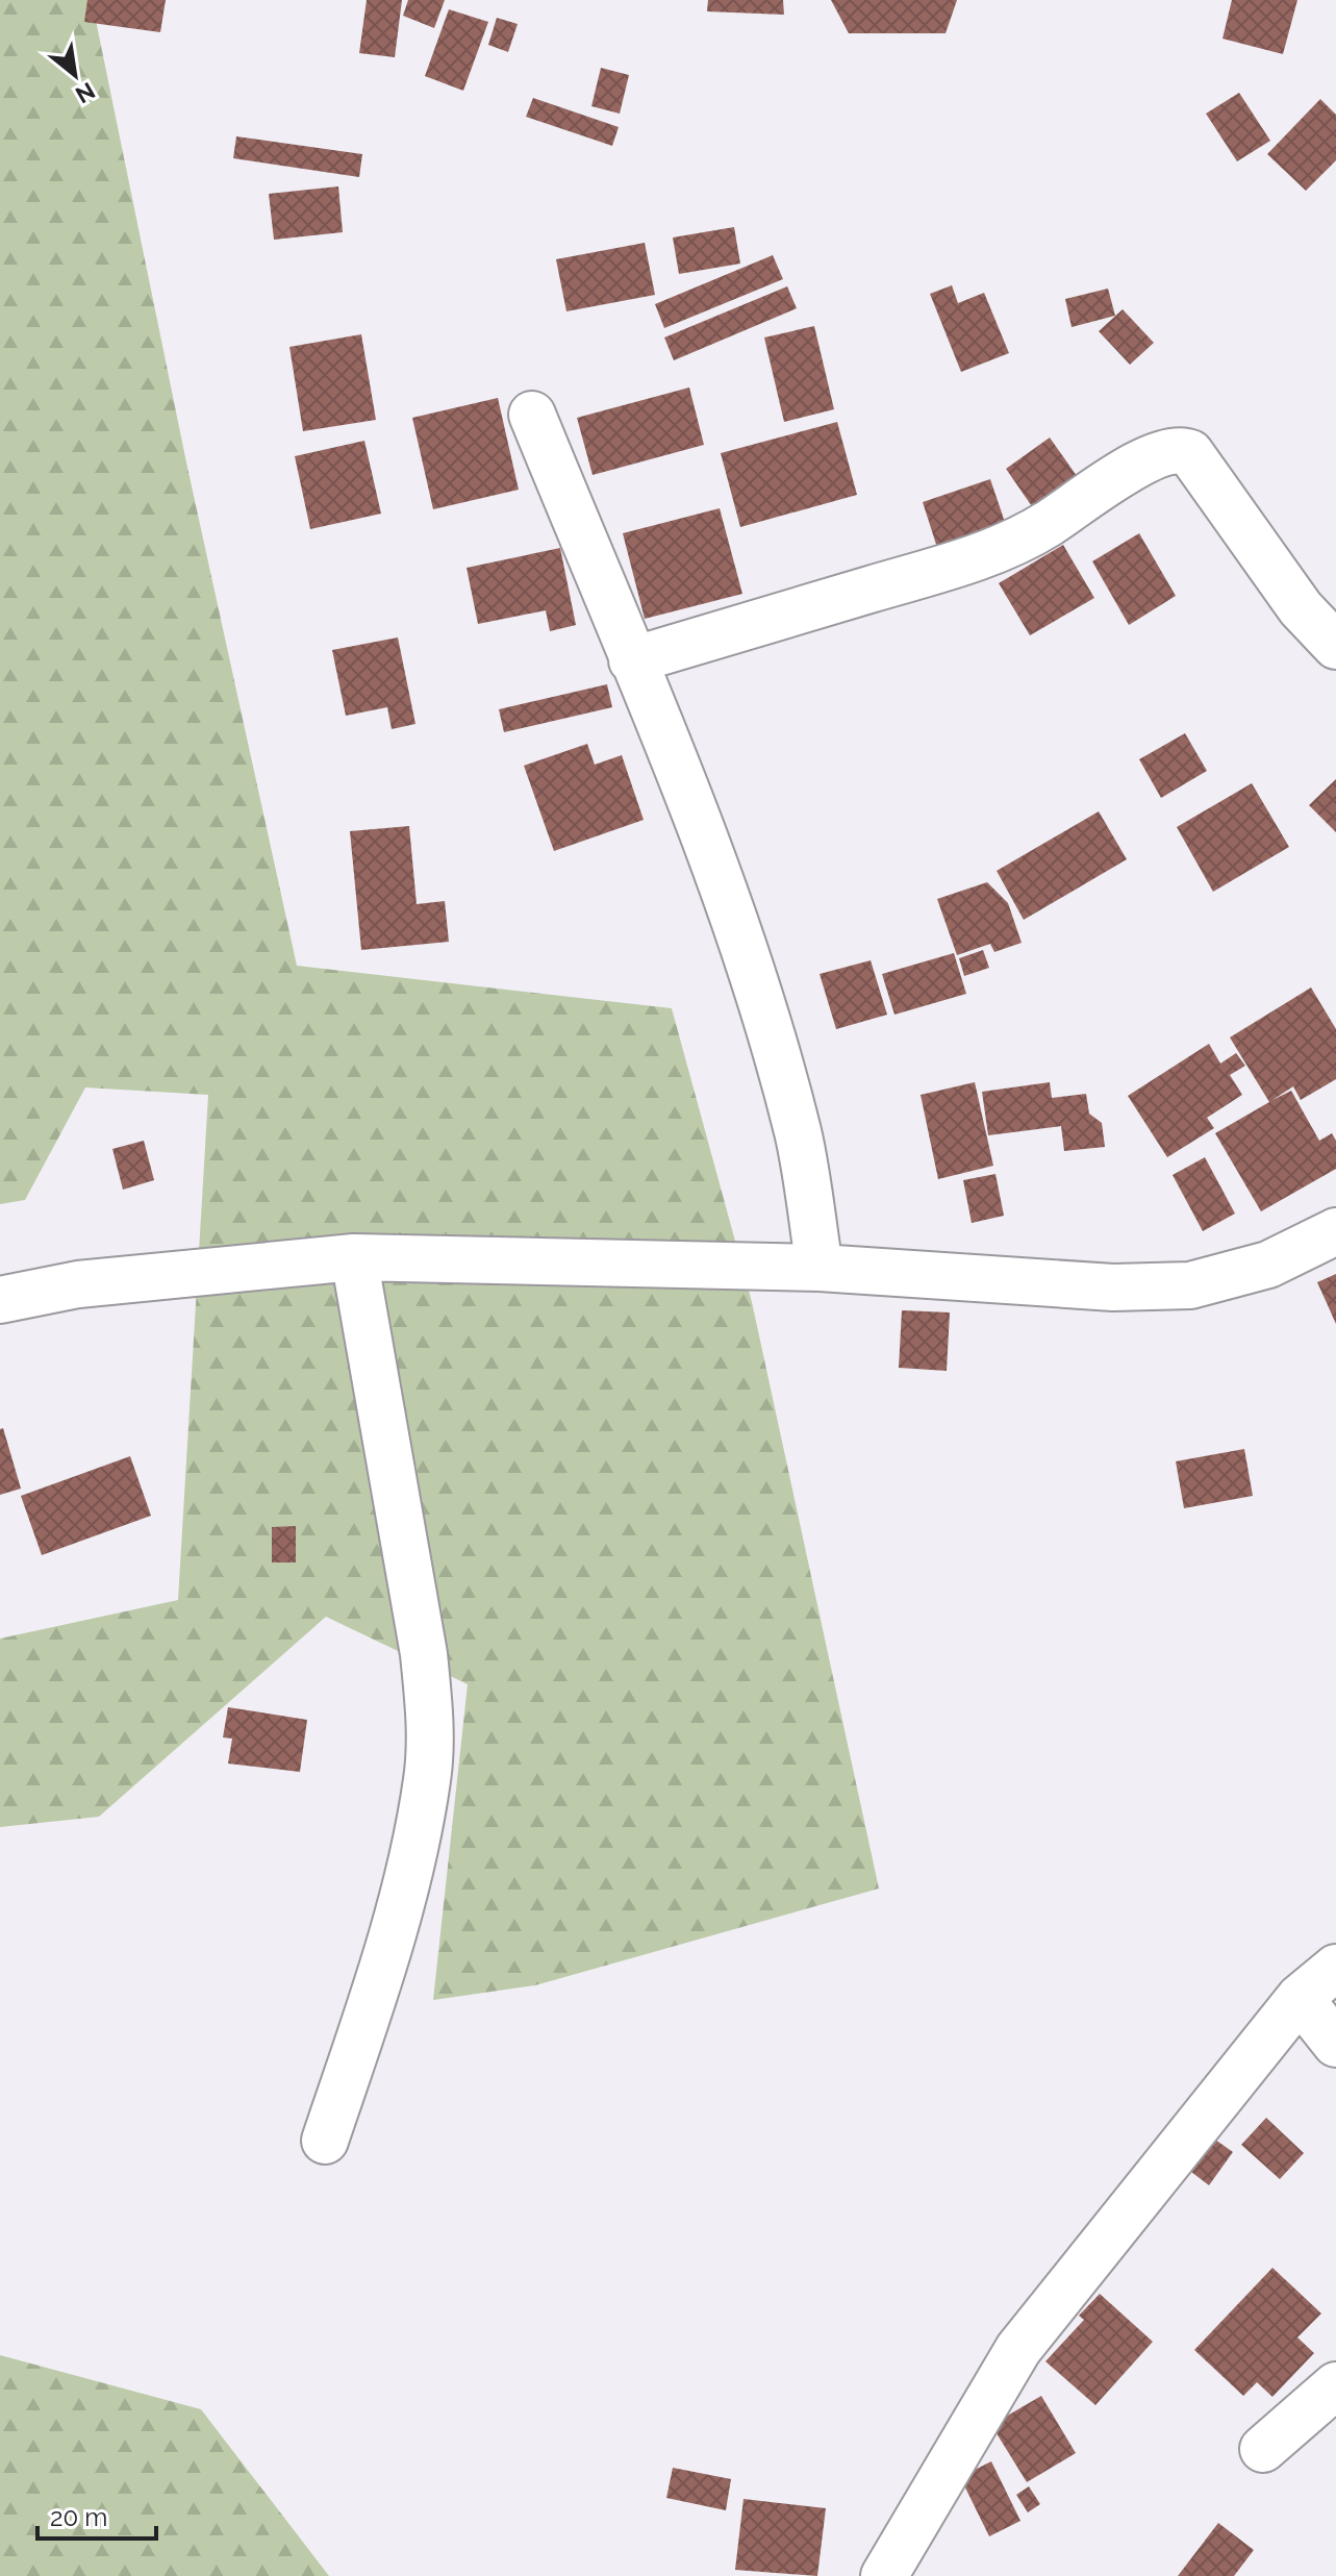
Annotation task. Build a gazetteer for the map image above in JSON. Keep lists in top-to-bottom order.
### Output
{
  "scale_bar": "20 m",
  "north": "bottom right"
}
